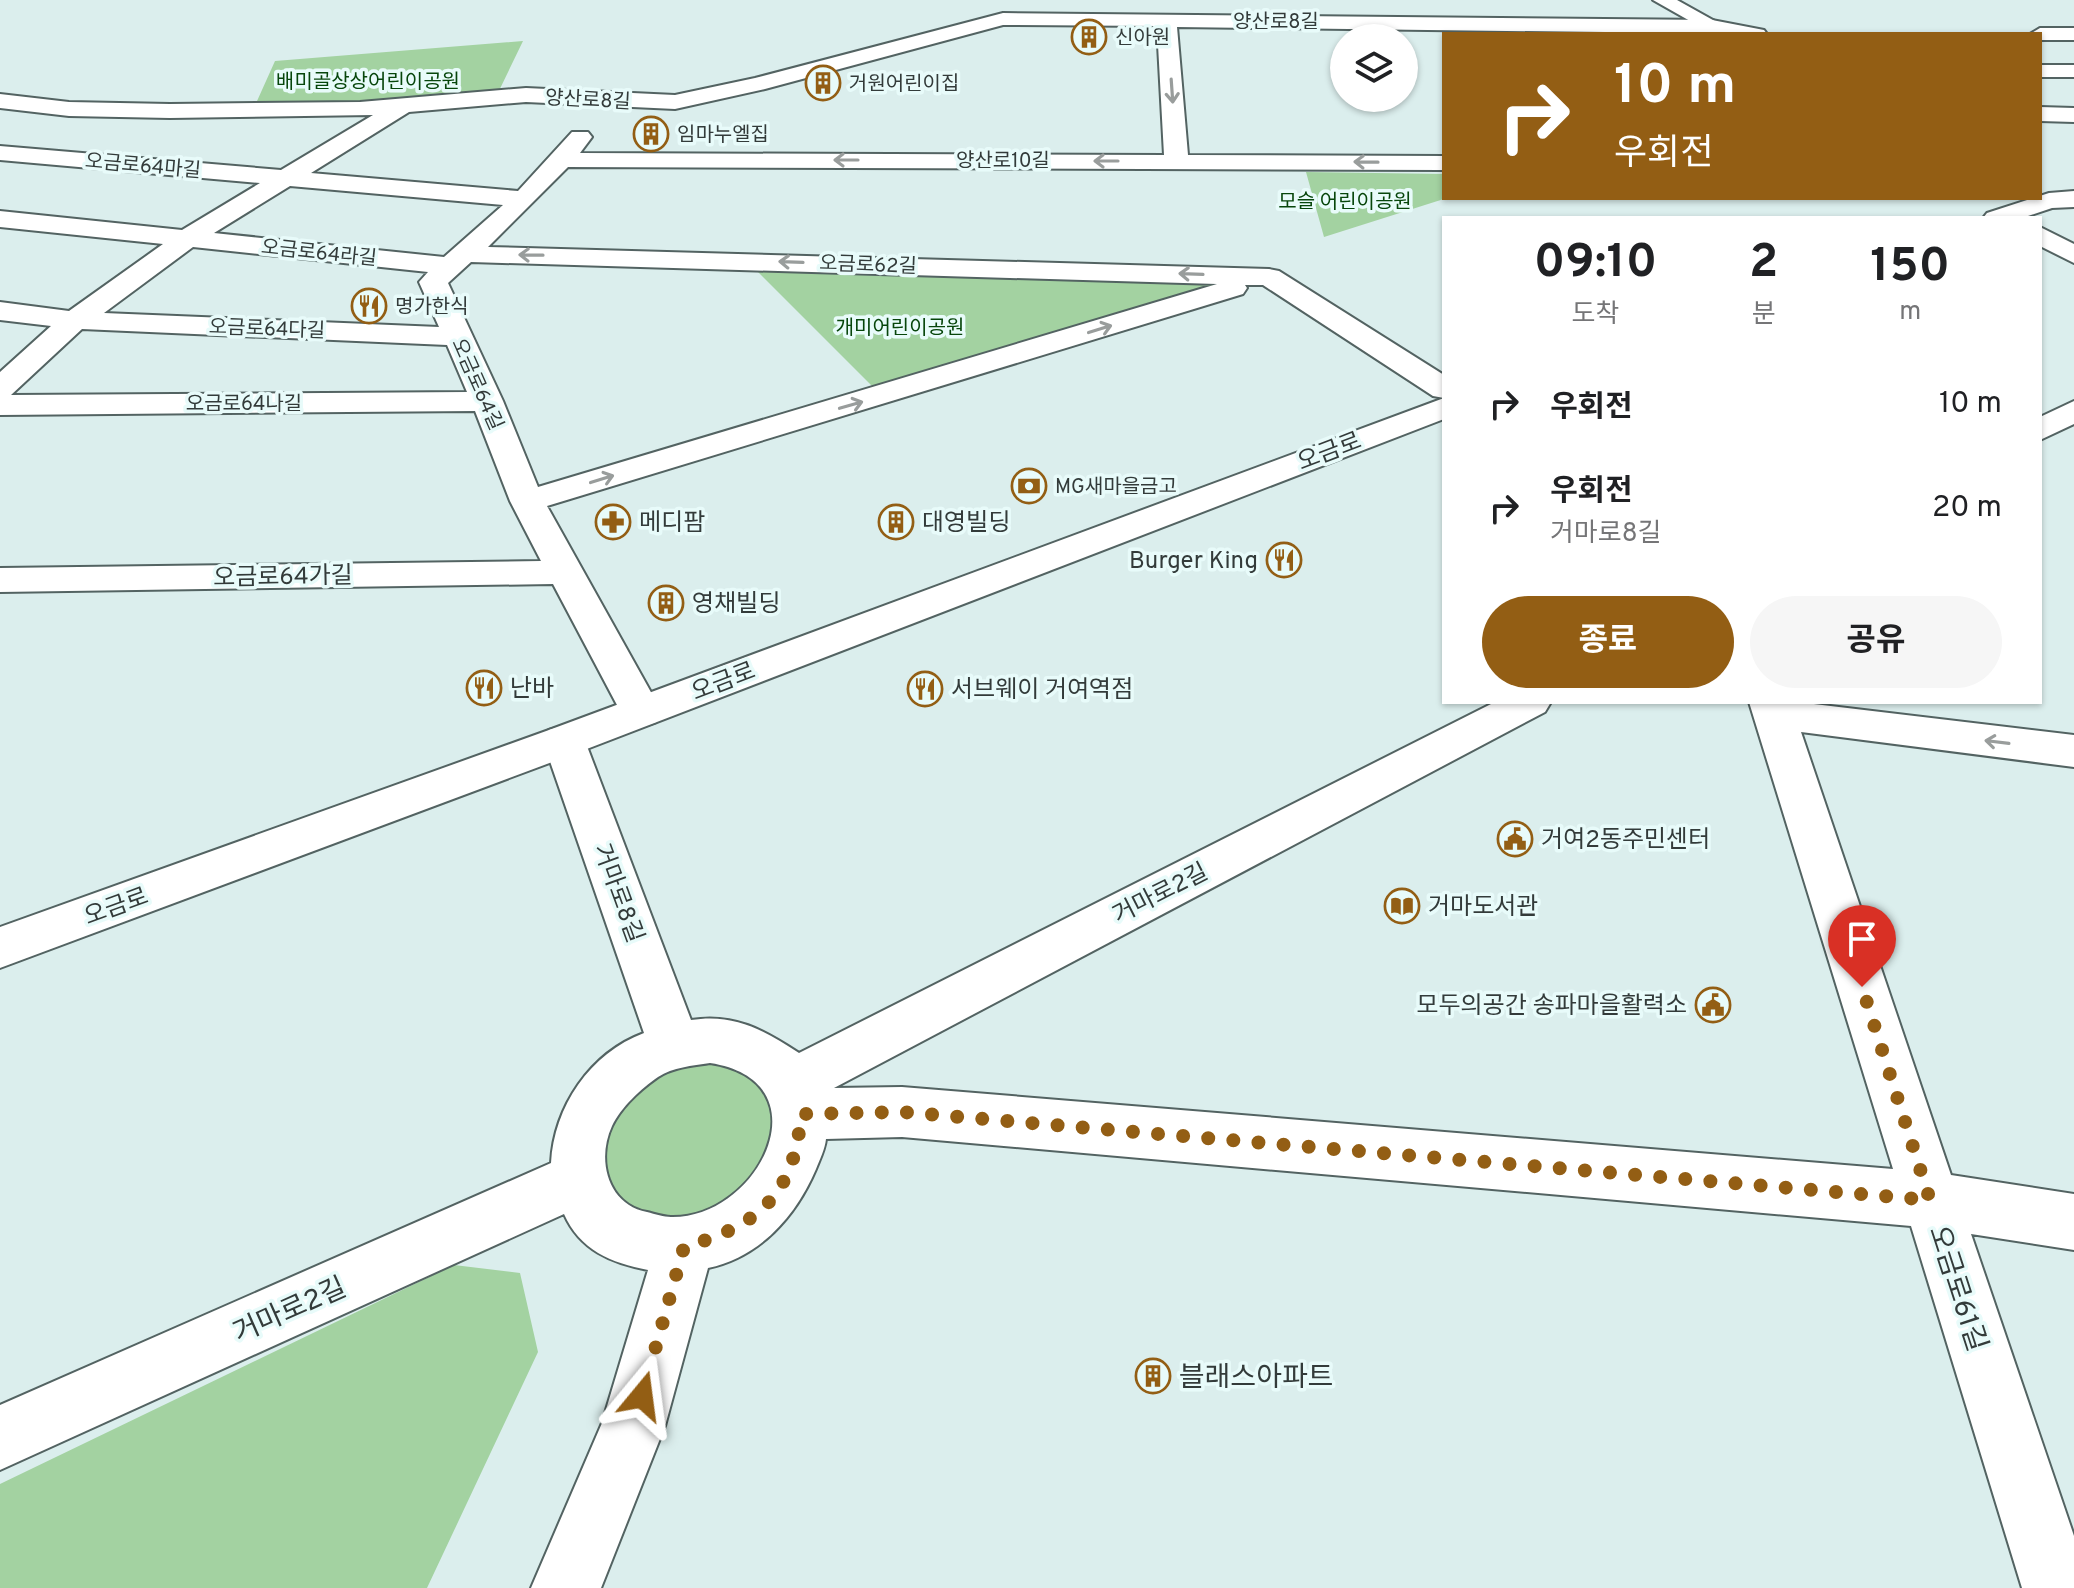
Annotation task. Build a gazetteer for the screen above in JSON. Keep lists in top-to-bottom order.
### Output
{
  "streets": {
    "street": [
      "양산로8길",
      "양산로10길",
      "오금로64마길",
      "오금로64라길",
      "오금로62길",
      "오금로64다길",
      "오금로64길",
      "오금로64나길",
      "오금로",
      "오금로64가길",
      "거마로8길",
      "거마로2길",
      "오금로61길"
    ]
  },
  "crossings": [
    ["양산로8길", "오금로64길"],
    ["양산로10길", "오금로64길"],
    ["오금로64마길", "오금로64라길"],
    ["오금로64마길", "오금로64길"],
    ["오금로64라길", "오금로62길"],
    ["오금로64라길", "오금로64길"],
    ["오금로62길", "오금로64길"],
    ["오금로64다길", "오금로64길"],
    ["오금로64길", "오금로64나길"],
    ["오금로64길", "오금로"],
    ["오금로64길", "오금로64가길"],
    ["오금로", "거마로8길"],
    ["거마로8길", "거마로2길"]
  ],
  "parks": ["배미골상상어린이공원", "모슬 어린이공원", "개미어린이공원"],
  "places": {
    "building": [
      "신아원",
      "거원어린이집",
      "임마누엘집",
      "대영빌딩",
      "영채빌딩",
      "블래스아파트"
    ],
    "restaurant": [
      "명가한식",
      "Burger King",
      "난바",
      "서브웨이 거여역점"
    ],
    "bank": ["MG새마을금고"],
    "pharmacy": ["메디팜"],
    "public building": ["거여2동주민센터", "모두의공간 송파마을활력소"],
    "library": ["거마도서관"]
  },
  "page": {
    "turn": ["10 m", "우회전"],
    "eta": [
      "09:10",
      "도착",
      "2",
      "분",
      "150",
      "m"
    ],
    "list": [
      {
        "name": "우회전",
        "value": "10 m"
      },
      {
        "name": "우회전",
        "note": "거마로8길",
        "value": "20 m"
      }
    ],
    "buttons": ["종료", "공유"]
  }
}
